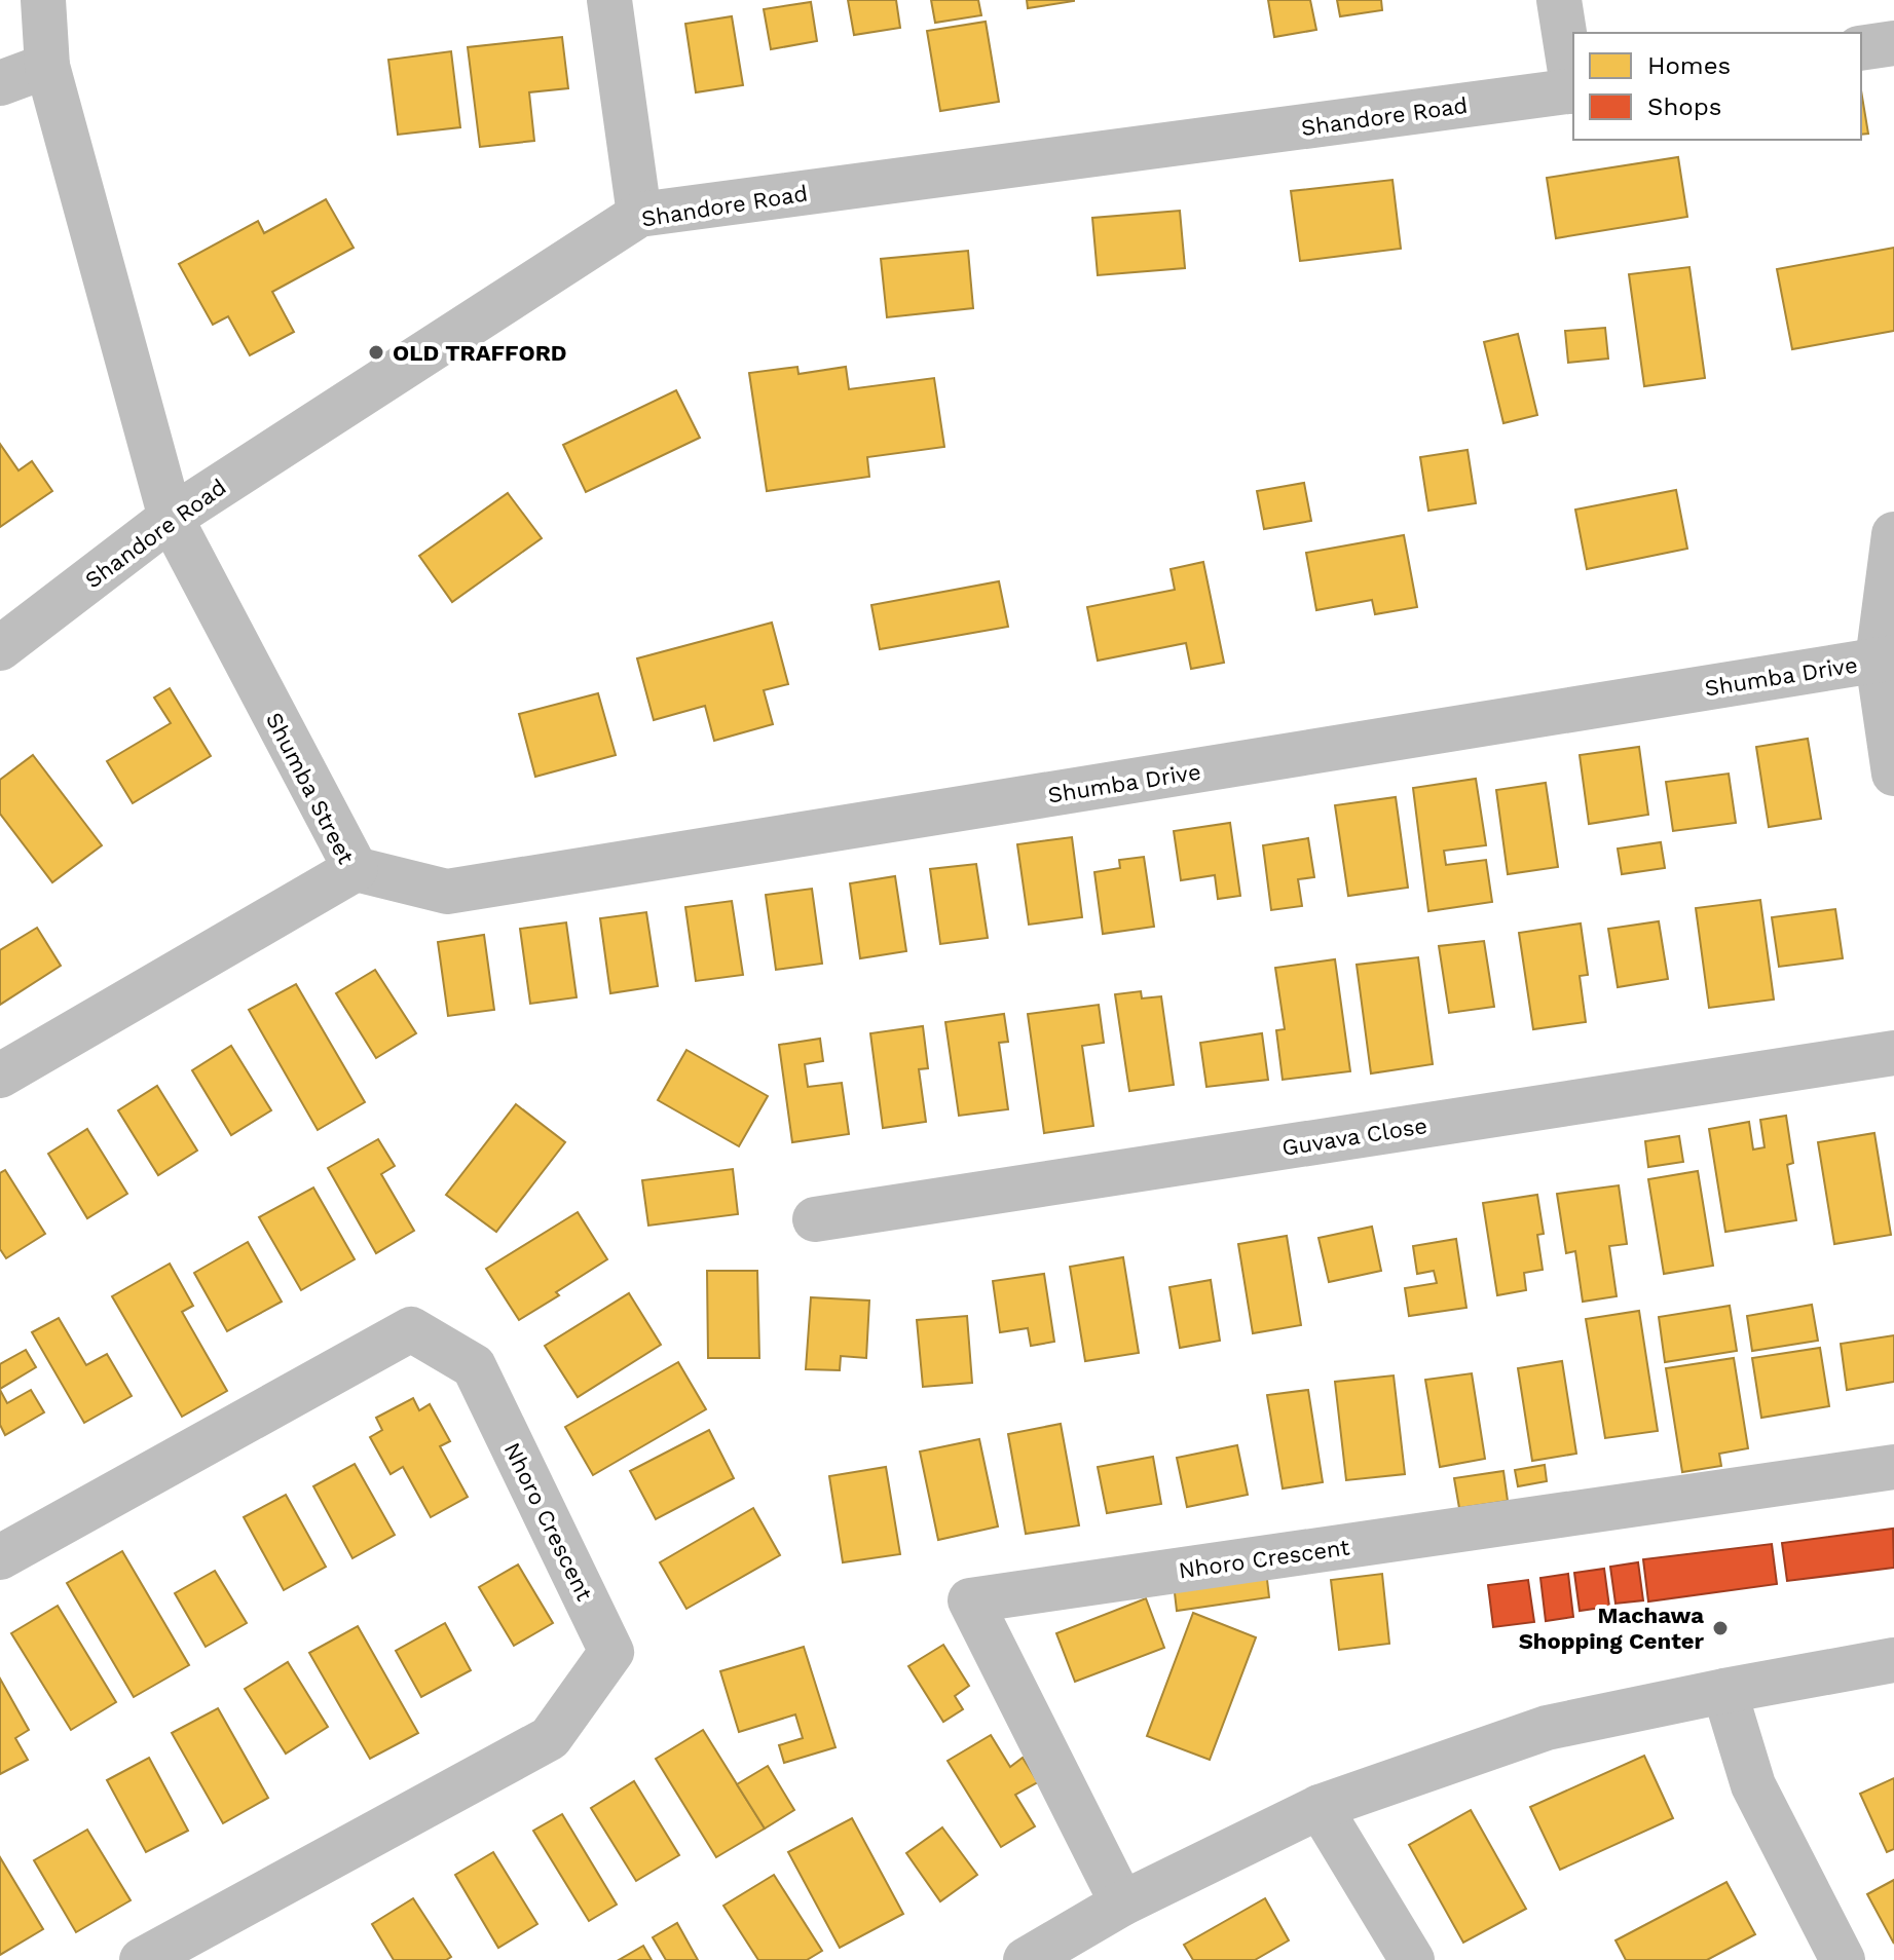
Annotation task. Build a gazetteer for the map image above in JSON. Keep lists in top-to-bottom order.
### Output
{
  "streets": {
    "street": [
      "Shandore Road",
      "Shumba Drive",
      "Shumba Street",
      "Guvava Close",
      "Nhoro Crescent"
    ]
  },
  "crossings": [
    ["Shandore Road", "Shumba Street"],
    ["Shumba Drive", "Shumba Street"]
  ],
  "places": ["OLD TRAFFORD", "Machawa Shopping Center"],
  "legend": ["Homes", "Shops"]
}
